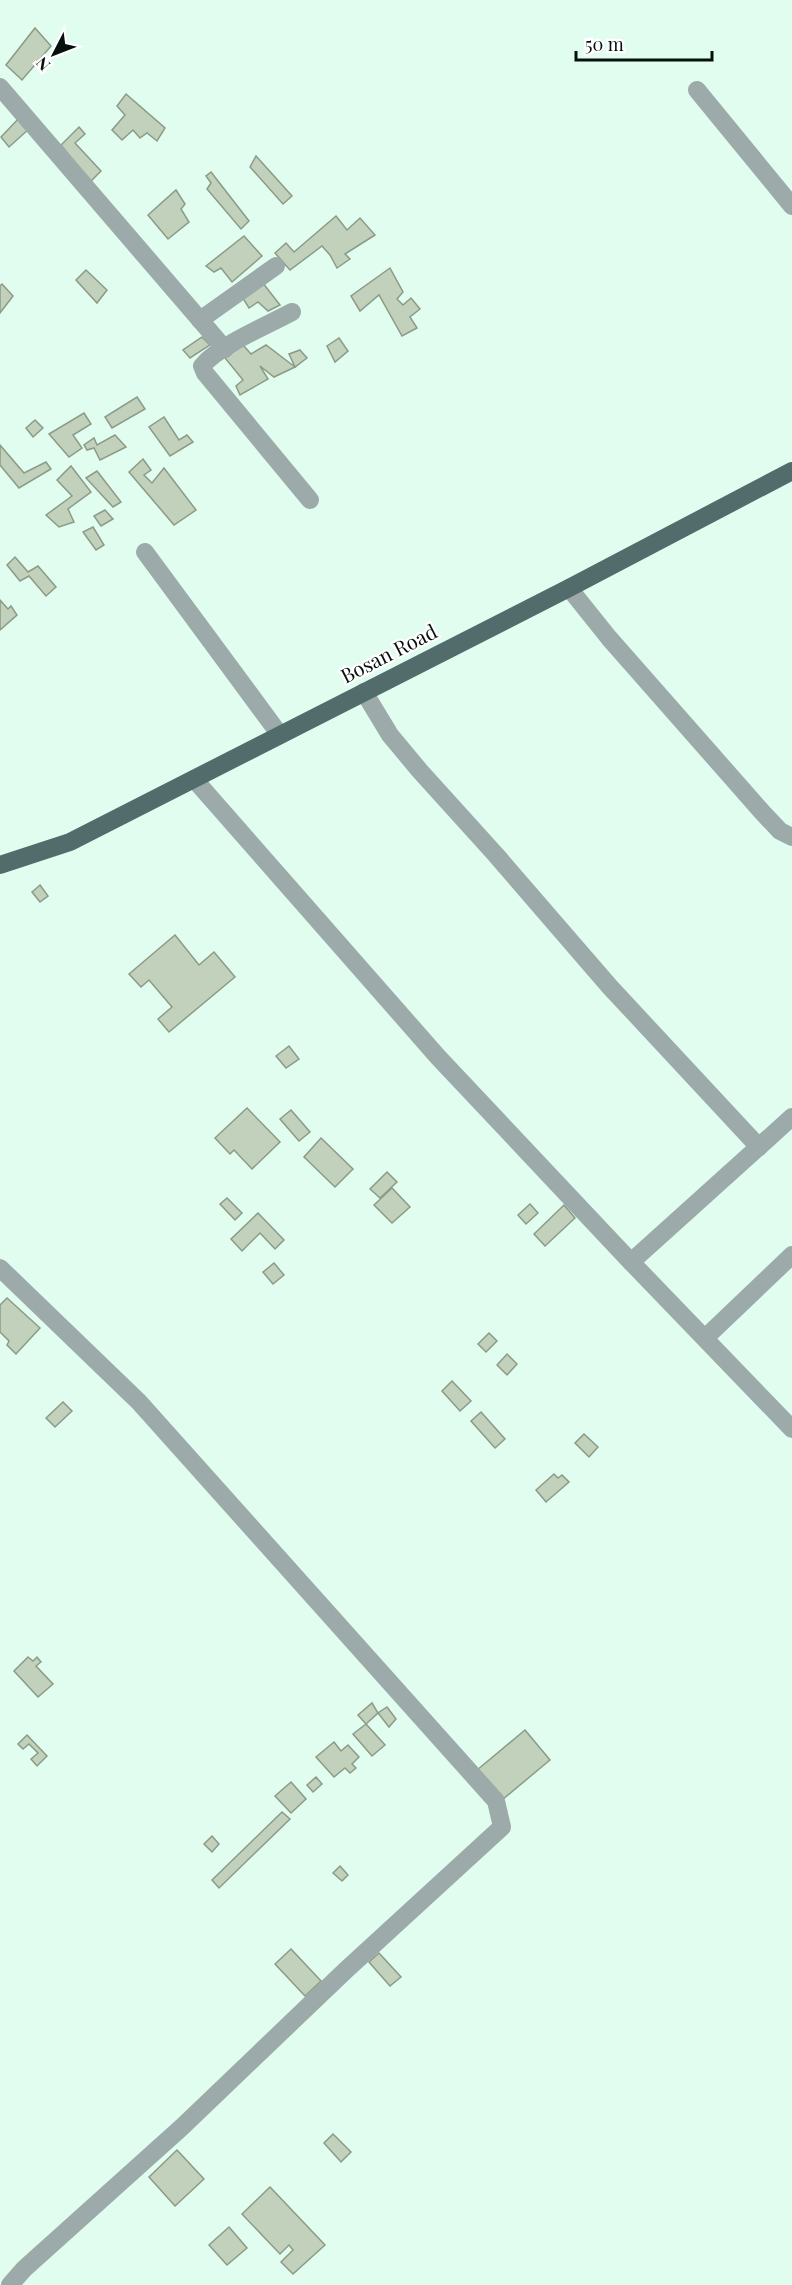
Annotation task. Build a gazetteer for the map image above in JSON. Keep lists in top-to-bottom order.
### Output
{
  "streets": {
    "main road": ["Bosan Road"]
  },
  "scale_bar": "50 m",
  "north": "bottom left"
}
